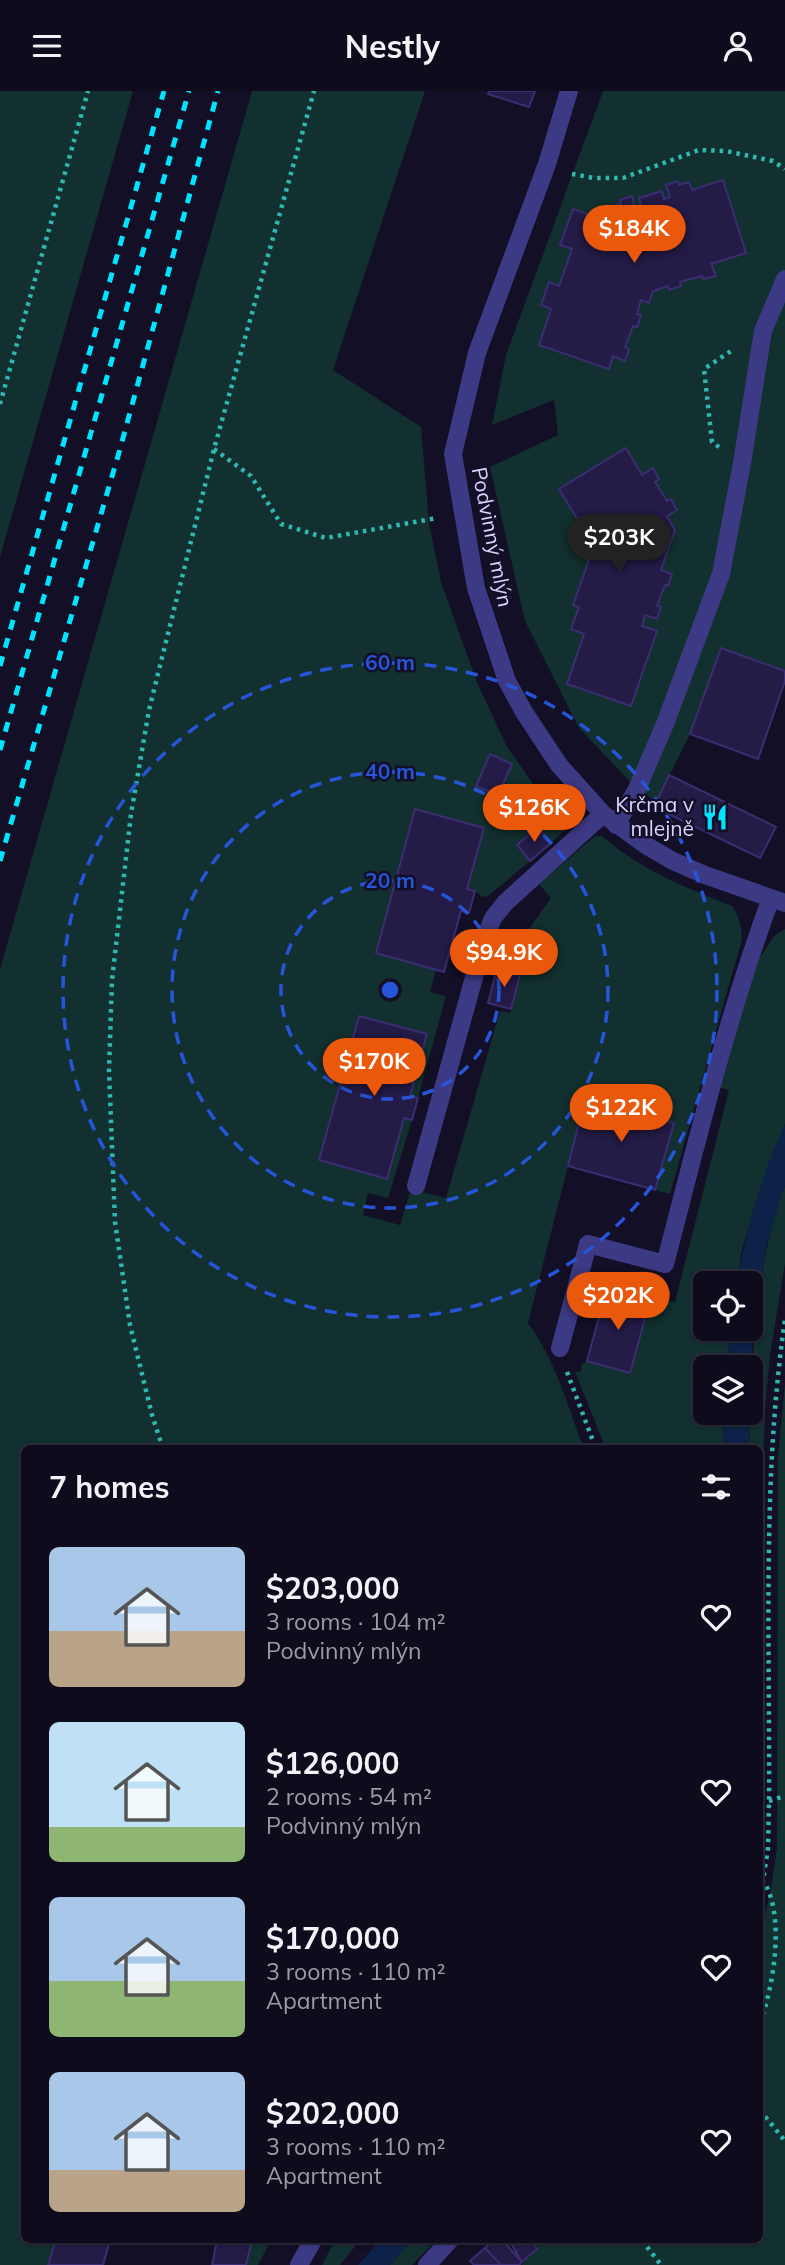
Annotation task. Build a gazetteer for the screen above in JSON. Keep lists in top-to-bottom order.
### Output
{
  "streets": {
    "street": ["Podvinný mlýn"]
  },
  "places": {
    "restaurant": ["Krčma v mlejně"]
  },
  "page": {
    "header": "Nestly",
    "price": [
      "$184K",
      "$203K",
      "$126K",
      "$94.9K",
      "$170K",
      "$122K",
      "$202K"
    ],
    "heading": "7 homes",
    "list": [
      {
        "name": "$203,000",
        "note": "3 rooms · 104 m² · Podvinný mlýn"
      },
      {
        "name": "$126,000",
        "note": "2 rooms · 54 m² · Podvinný mlýn"
      },
      {
        "name": "$170,000",
        "note": "3 rooms · 110 m² · Apartment"
      },
      {
        "name": "$202,000",
        "note": "3 rooms · 110 m² · Apartment"
      }
    ]
  },
  "rings": ["60 m", "40 m", "20 m"]
}
